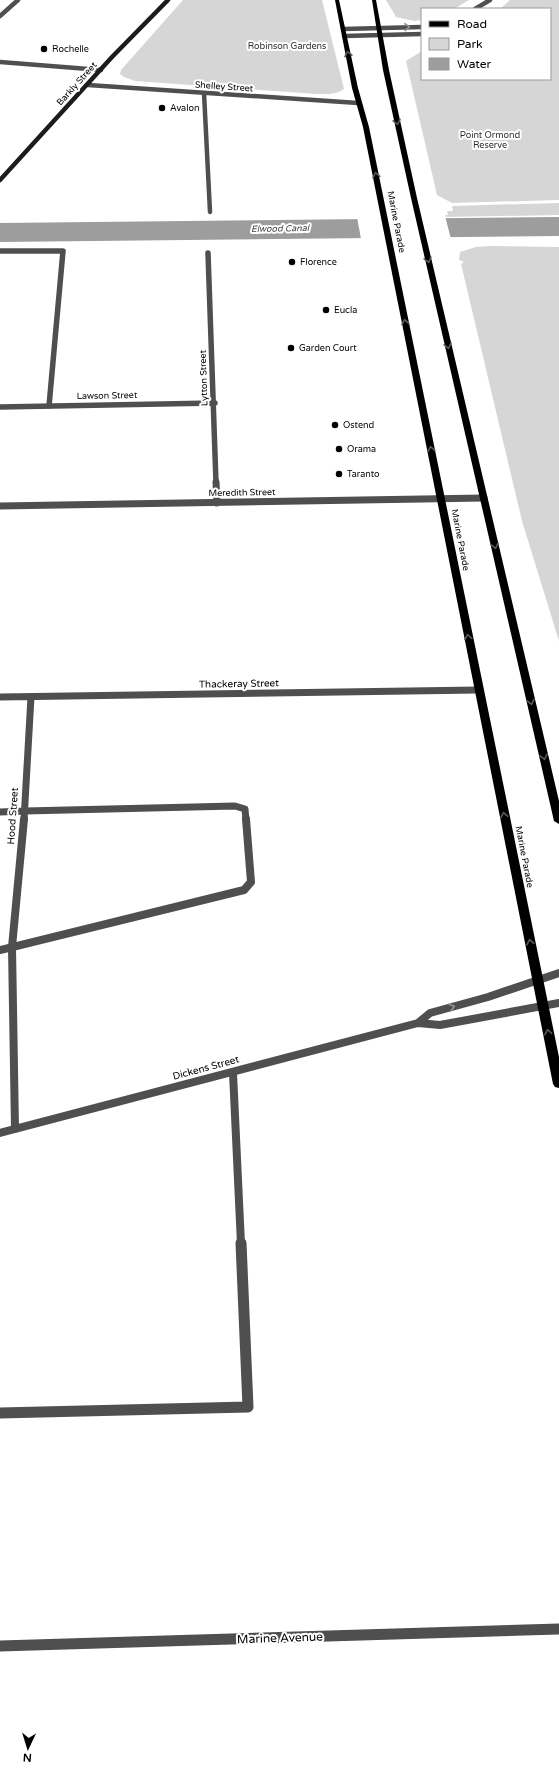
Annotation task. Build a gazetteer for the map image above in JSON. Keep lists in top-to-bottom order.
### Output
{
  "streets": {
    "main road": ["Barkly Street", "Marine Parade"],
    "street": [
      "Shelley Street",
      "Lytton Street",
      "Lawson Street",
      "Meredith Street",
      "Thackeray Street",
      "Hood Street",
      "Dickens Street",
      "Marine Avenue"
    ]
  },
  "crossings": [
    ["Barkly Street", "Shelley Street"],
    ["Shelley Street", "Marine Parade"],
    ["Marine Parade", "Meredith Street"],
    ["Marine Parade", "Thackeray Street"],
    ["Marine Parade", "Dickens Street"],
    ["Lytton Street", "Lawson Street"],
    ["Lytton Street", "Meredith Street"],
    ["Thackeray Street", "Hood Street"],
    ["Hood Street", "Dickens Street"]
  ],
  "water": ["Elwood Canal"],
  "parks": ["Robinson Gardens", "Point Ormond Reserve"],
  "places": [
    "Rochelle",
    "Avalon",
    "Florence",
    "Eucla",
    "Garden Court",
    "Ostend",
    "Orama",
    "Taranto"
  ],
  "legend": ["Road", "Park", "Water"],
  "north": "bottom"
}
